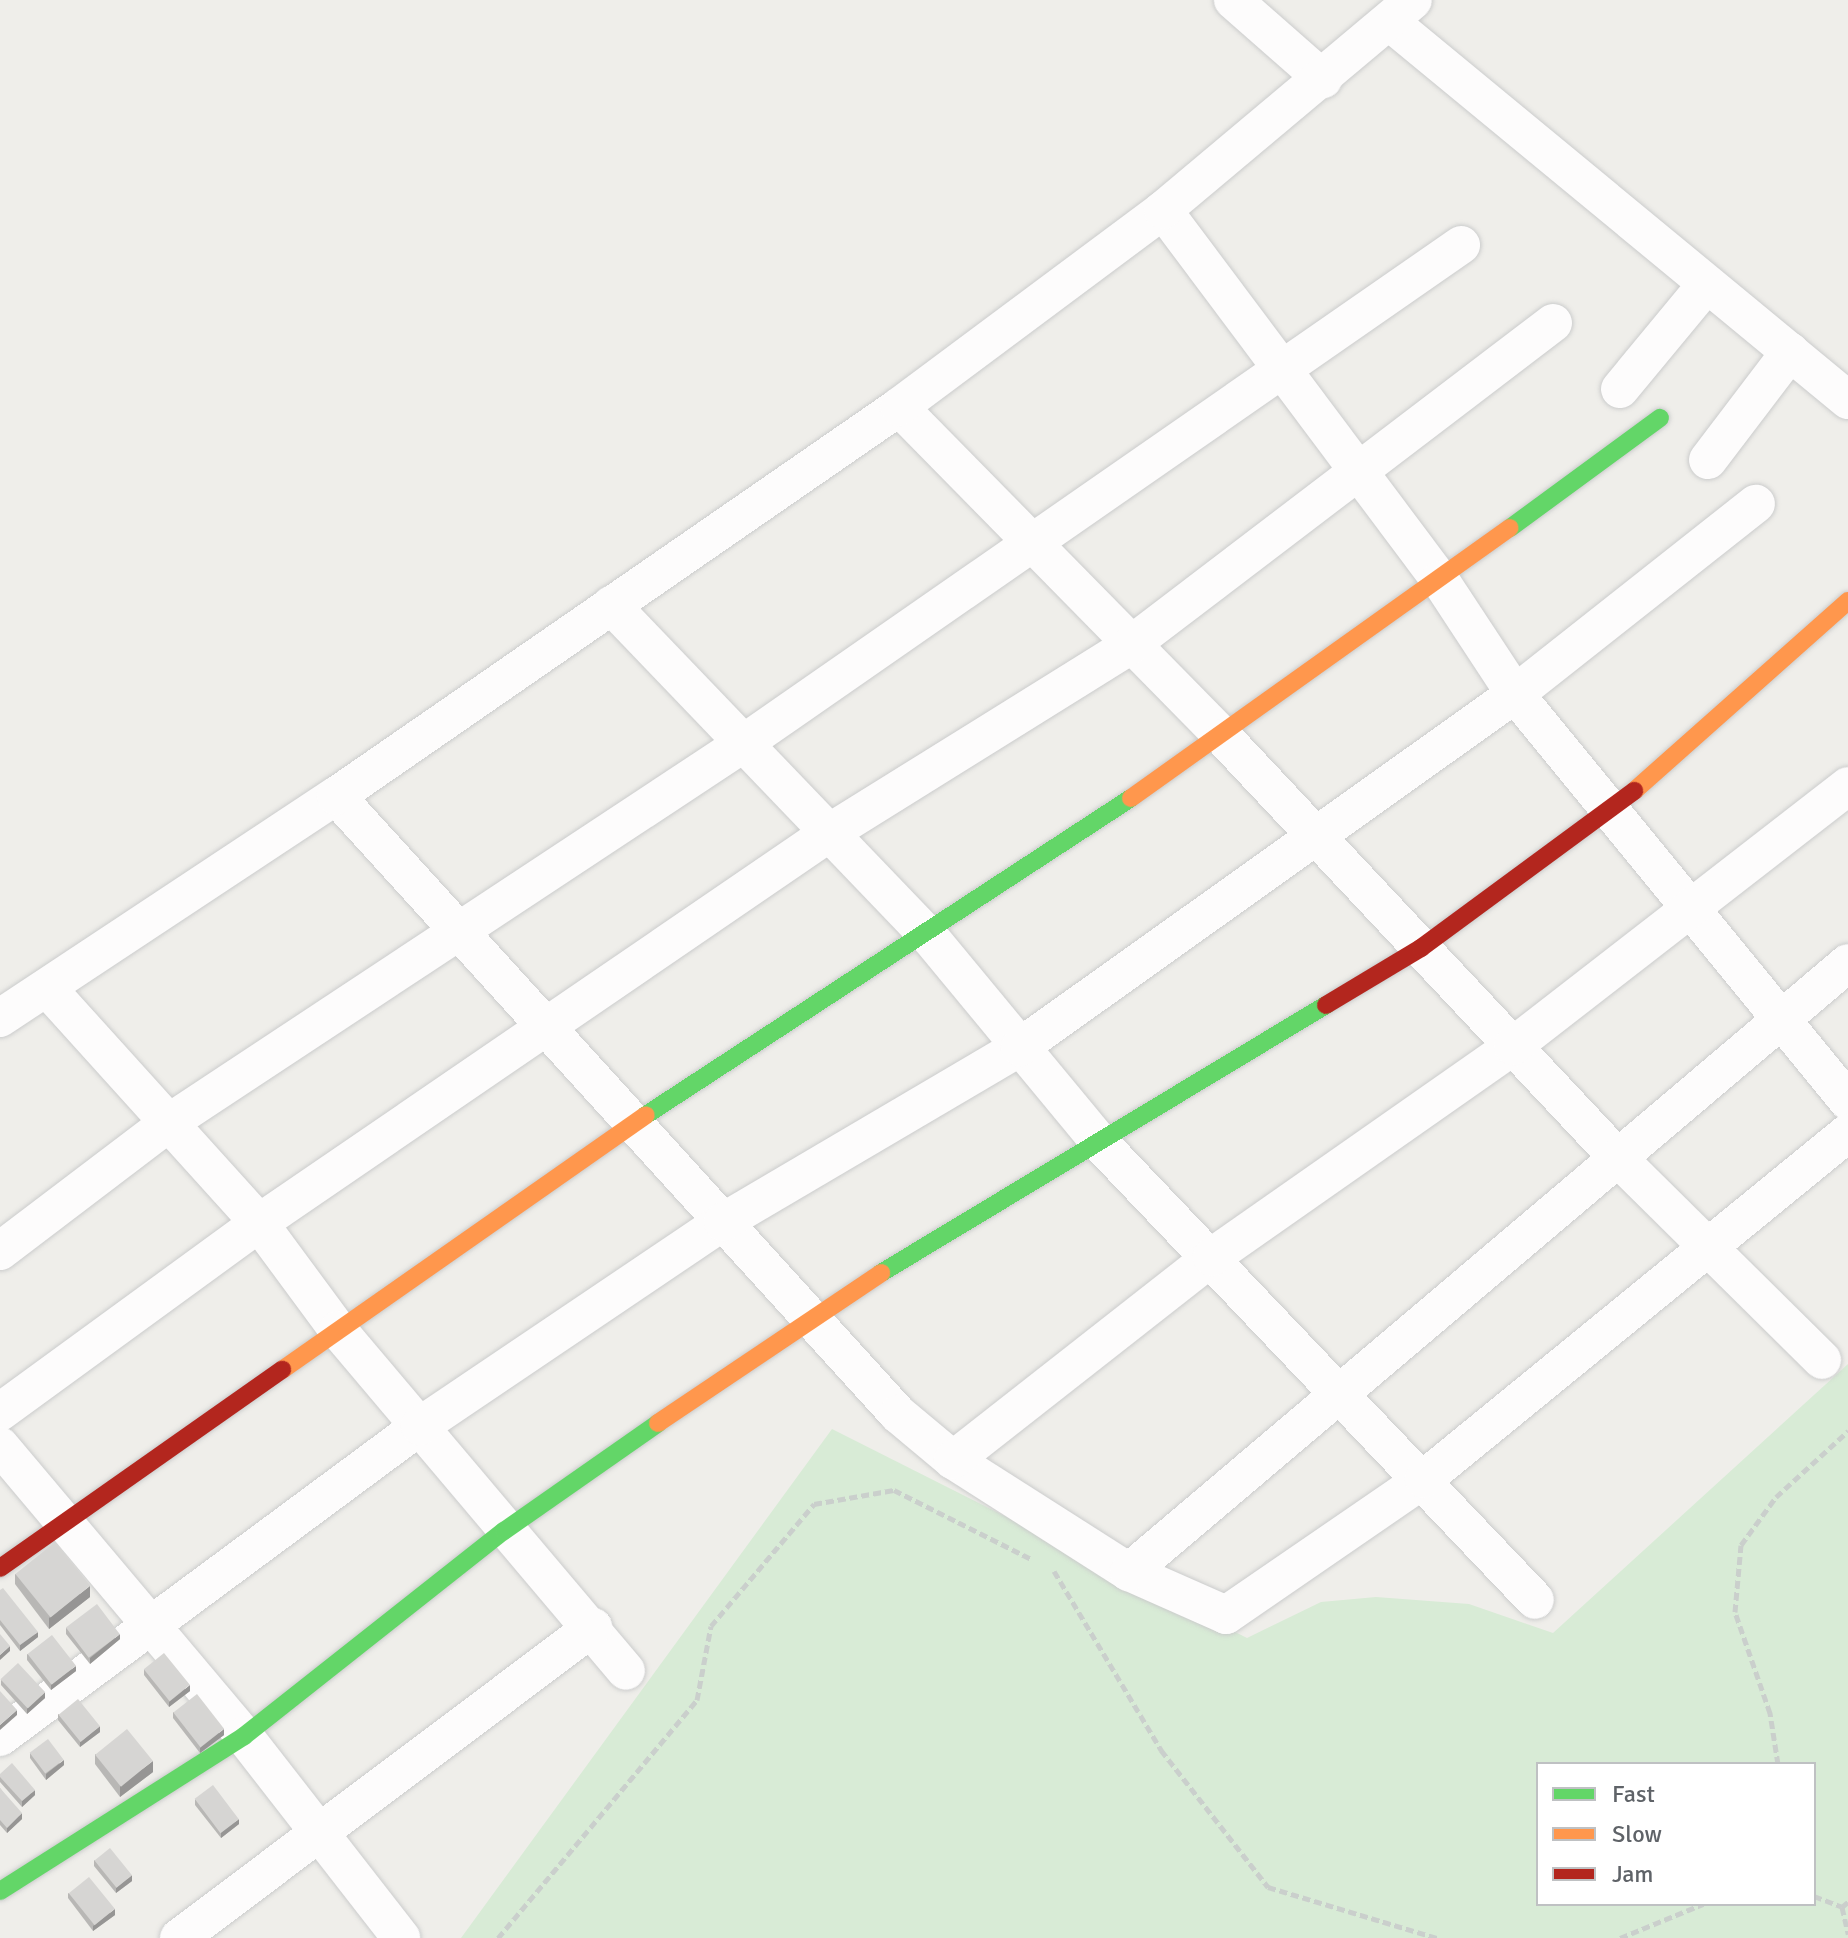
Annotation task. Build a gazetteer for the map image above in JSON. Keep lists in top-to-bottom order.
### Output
{
  "legend": ["Fast", "Slow", "Jam"]
}
